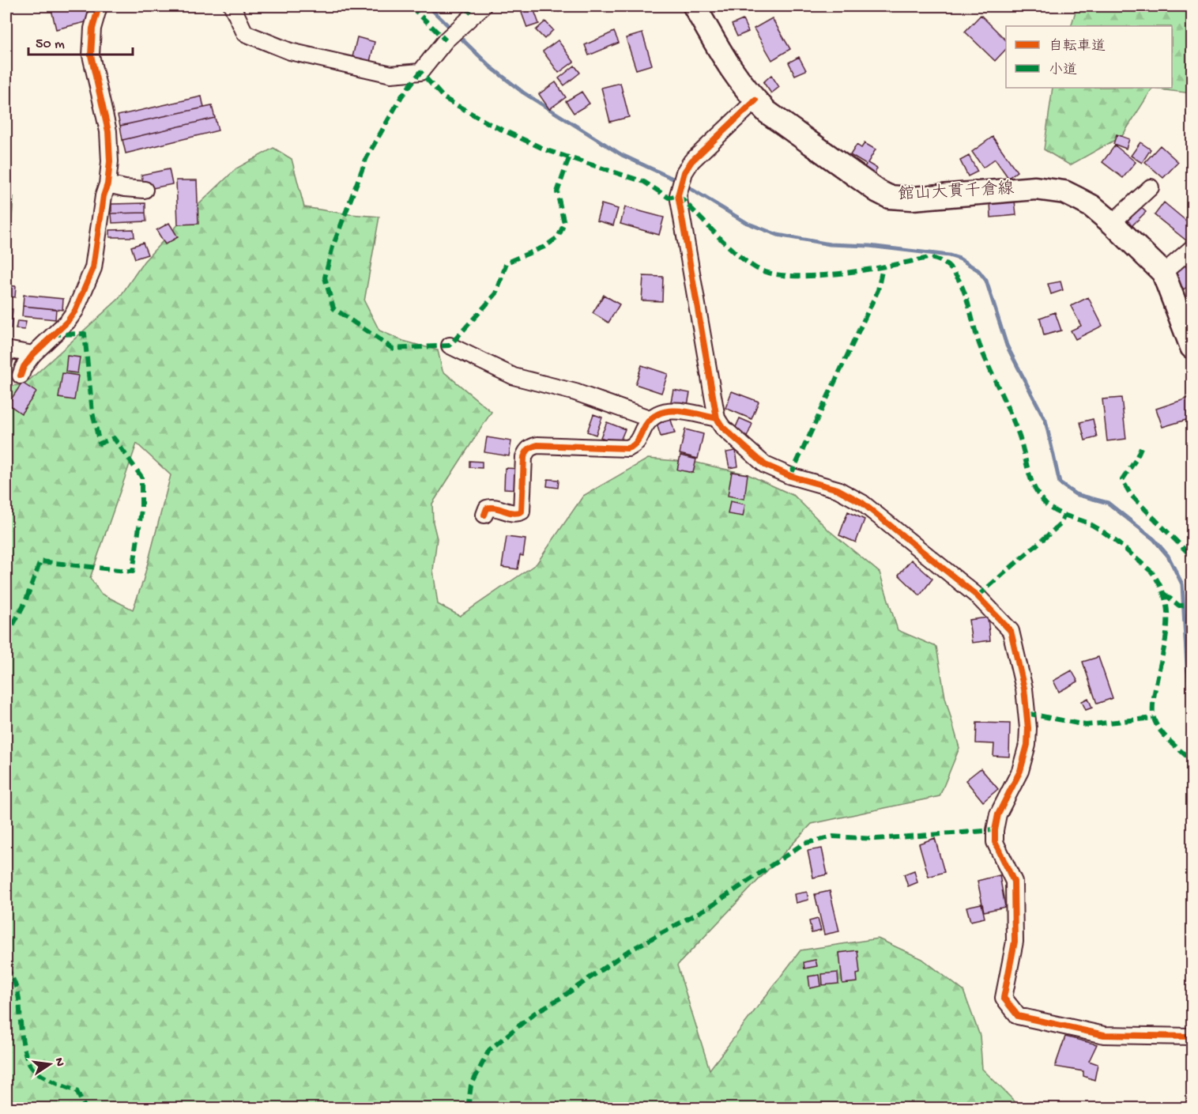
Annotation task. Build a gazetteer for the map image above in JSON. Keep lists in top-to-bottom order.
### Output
{
  "streets": {
    "main road": ["館山大貫千倉線"]
  },
  "legend": ["自転車道", "小道"],
  "scale_bar": "50 m",
  "north": "right"
}
